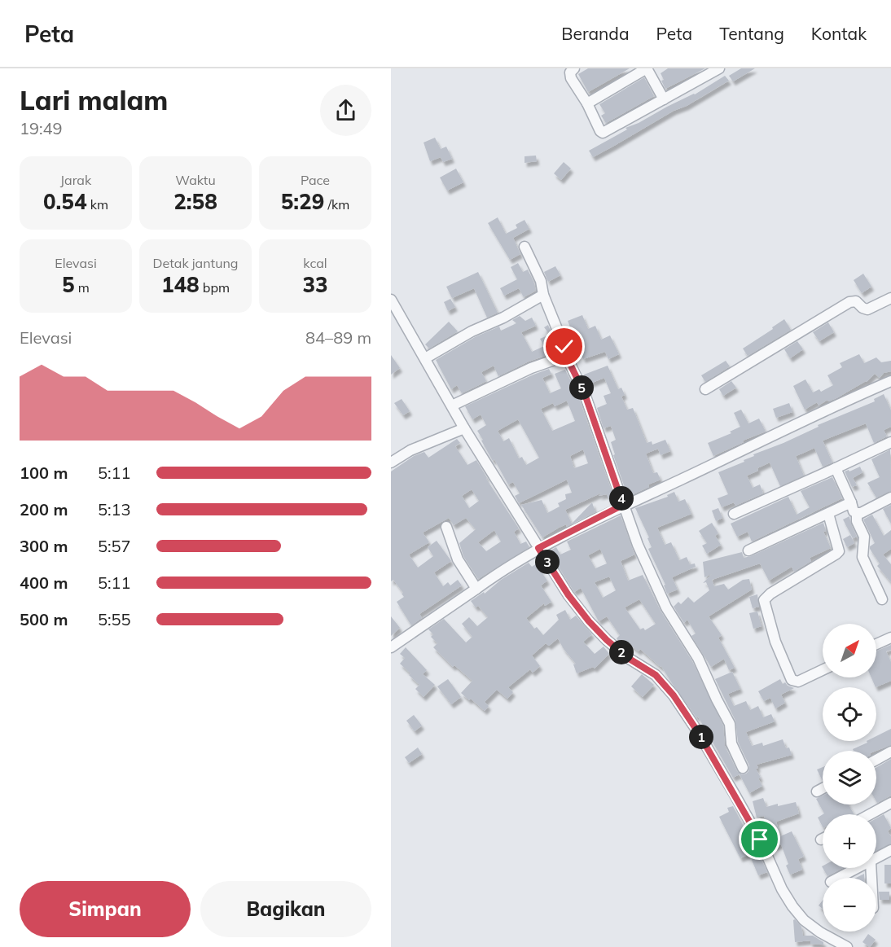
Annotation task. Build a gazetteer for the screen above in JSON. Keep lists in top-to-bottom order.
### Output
{
  "north": "top right",
  "page": {
    "header": "Peta",
    "nav": [
      "Beranda",
      "Peta",
      "Tentang",
      "Kontak"
    ],
    "heading": ["Lari malam", "19:49"],
    "stats": [
      ["Jarak", "0.54 km"],
      ["Waktu", "2:58"],
      ["Pace", "5:29 /km"],
      ["Elevasi", "5 m"],
      ["Detak jantung", "148 bpm"],
      ["kcal", "33"]
    ],
    "chart": ["Elevasi", "84–89 m"],
    "pins": [
      "5",
      "4",
      "3",
      "2",
      "1"
    ],
    "list": [
      {
        "name": "100 m",
        "note": "5:11"
      },
      {
        "name": "200 m",
        "note": "5:13"
      },
      {
        "name": "300 m",
        "note": "5:57"
      },
      {
        "name": "400 m",
        "note": "5:11"
      },
      {
        "name": "500 m",
        "note": "5:55"
      }
    ],
    "map_buttons": ["+", "−"],
    "buttons": ["Simpan", "Bagikan"]
  }
}
